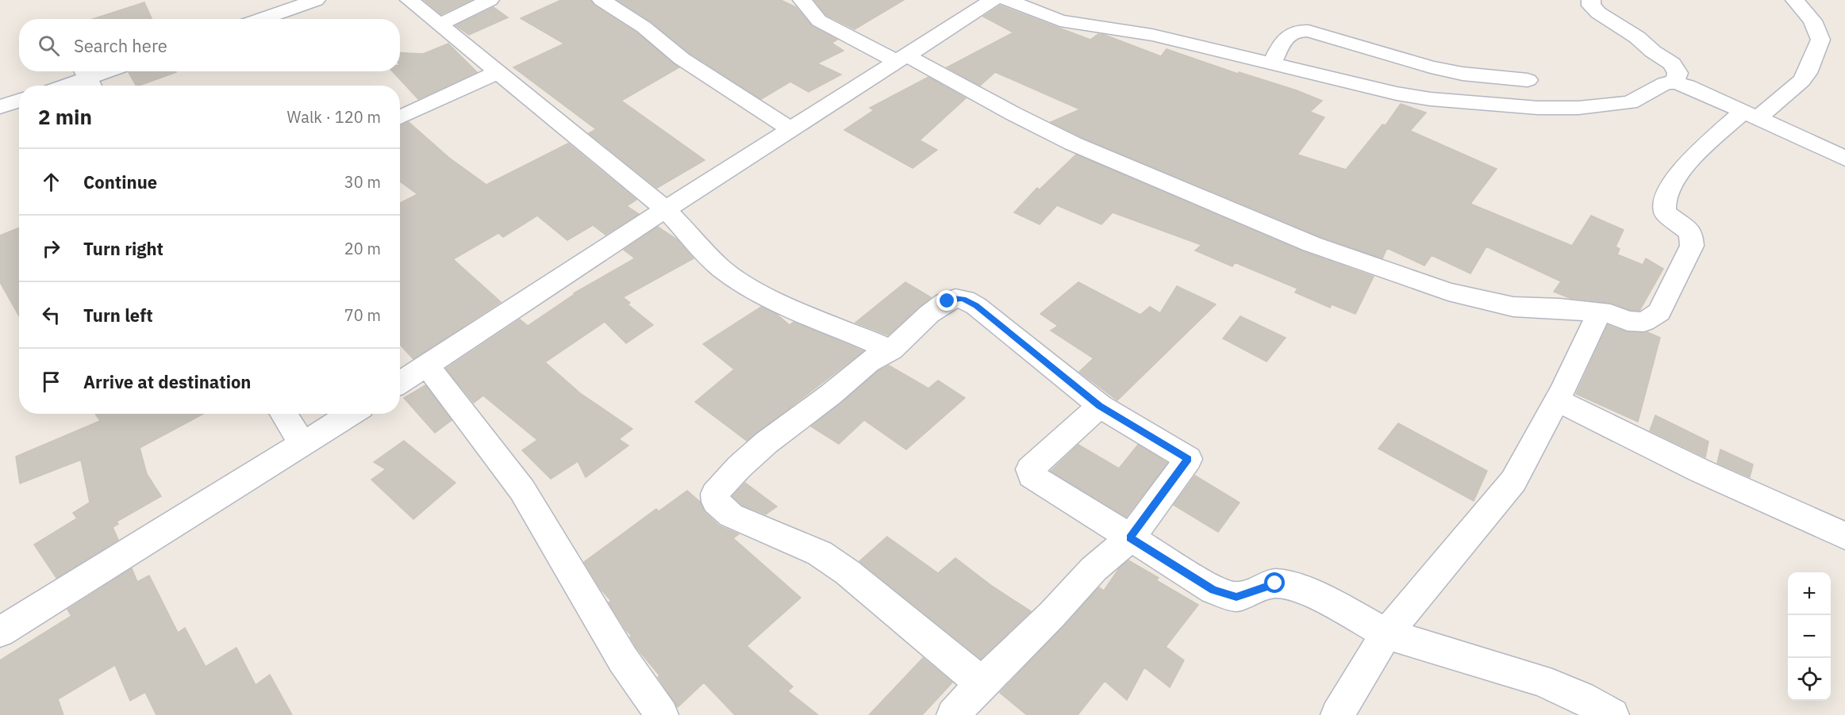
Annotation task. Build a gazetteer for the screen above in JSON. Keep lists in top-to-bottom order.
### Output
{
  "page": {
    "search": "Search here",
    "heading": ["2 min", "Walk · 120 m"],
    "list": [
      ["Continue", "30 m"],
      ["Turn right", "20 m"],
      ["Turn left", "70 m"],
      "Arrive at destination"
    ],
    "map_buttons": ["+", "−"]
  }
}
